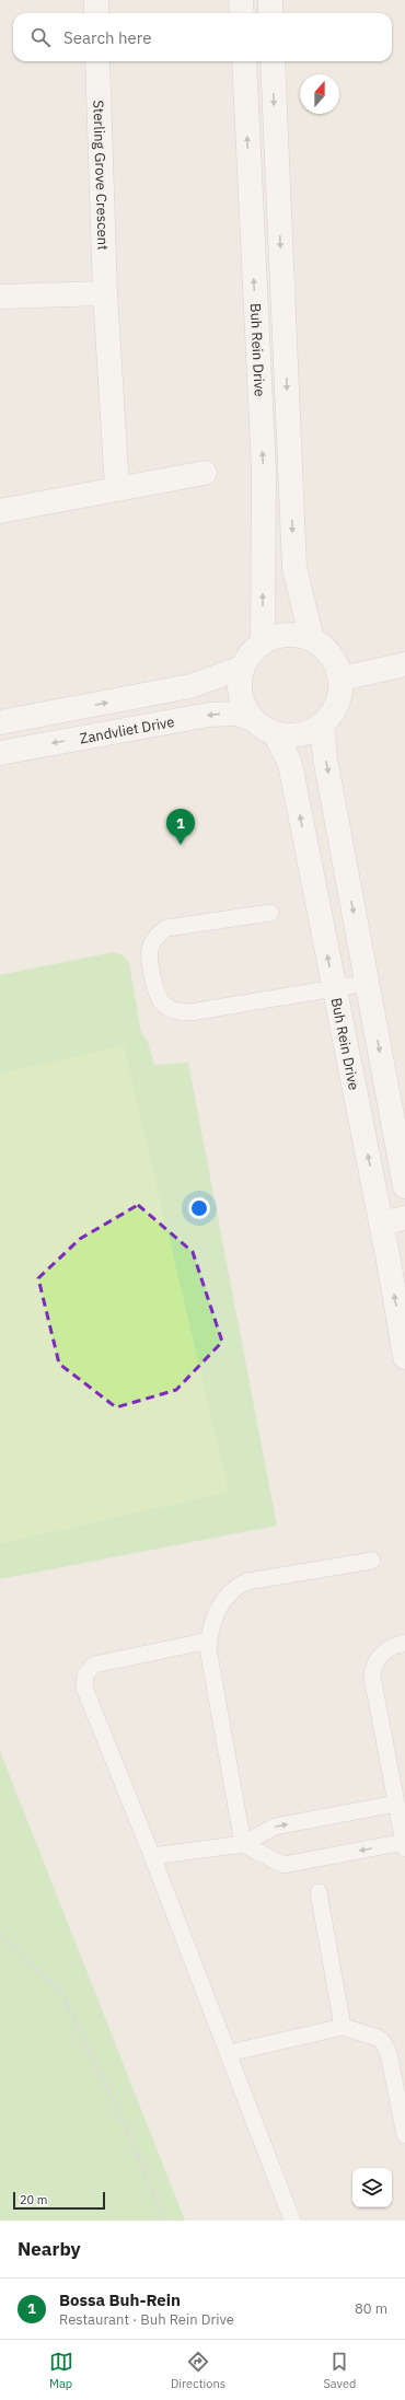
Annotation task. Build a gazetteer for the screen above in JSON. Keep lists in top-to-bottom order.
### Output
{
  "streets": {
    "street": ["Sterling Grove Crescent", "Buh Rein Drive", "Zandvliet Drive"]
  },
  "crossings": [
    ["Buh Rein Drive", "Zandvliet Drive"]
  ],
  "scale_bar": "20 m",
  "north": "top",
  "page": {
    "search": "Search here",
    "pins": "1",
    "scale": "20 m",
    "heading": "Nearby",
    "list": [
      {
        "mark": "1",
        "name": "Bossa Buh-Rein",
        "note": "Restaurant · Buh Rein Drive",
        "value": "80 m"
      }
    ],
    "nav": ["Map", "Directions", "Saved"]
  }
}
